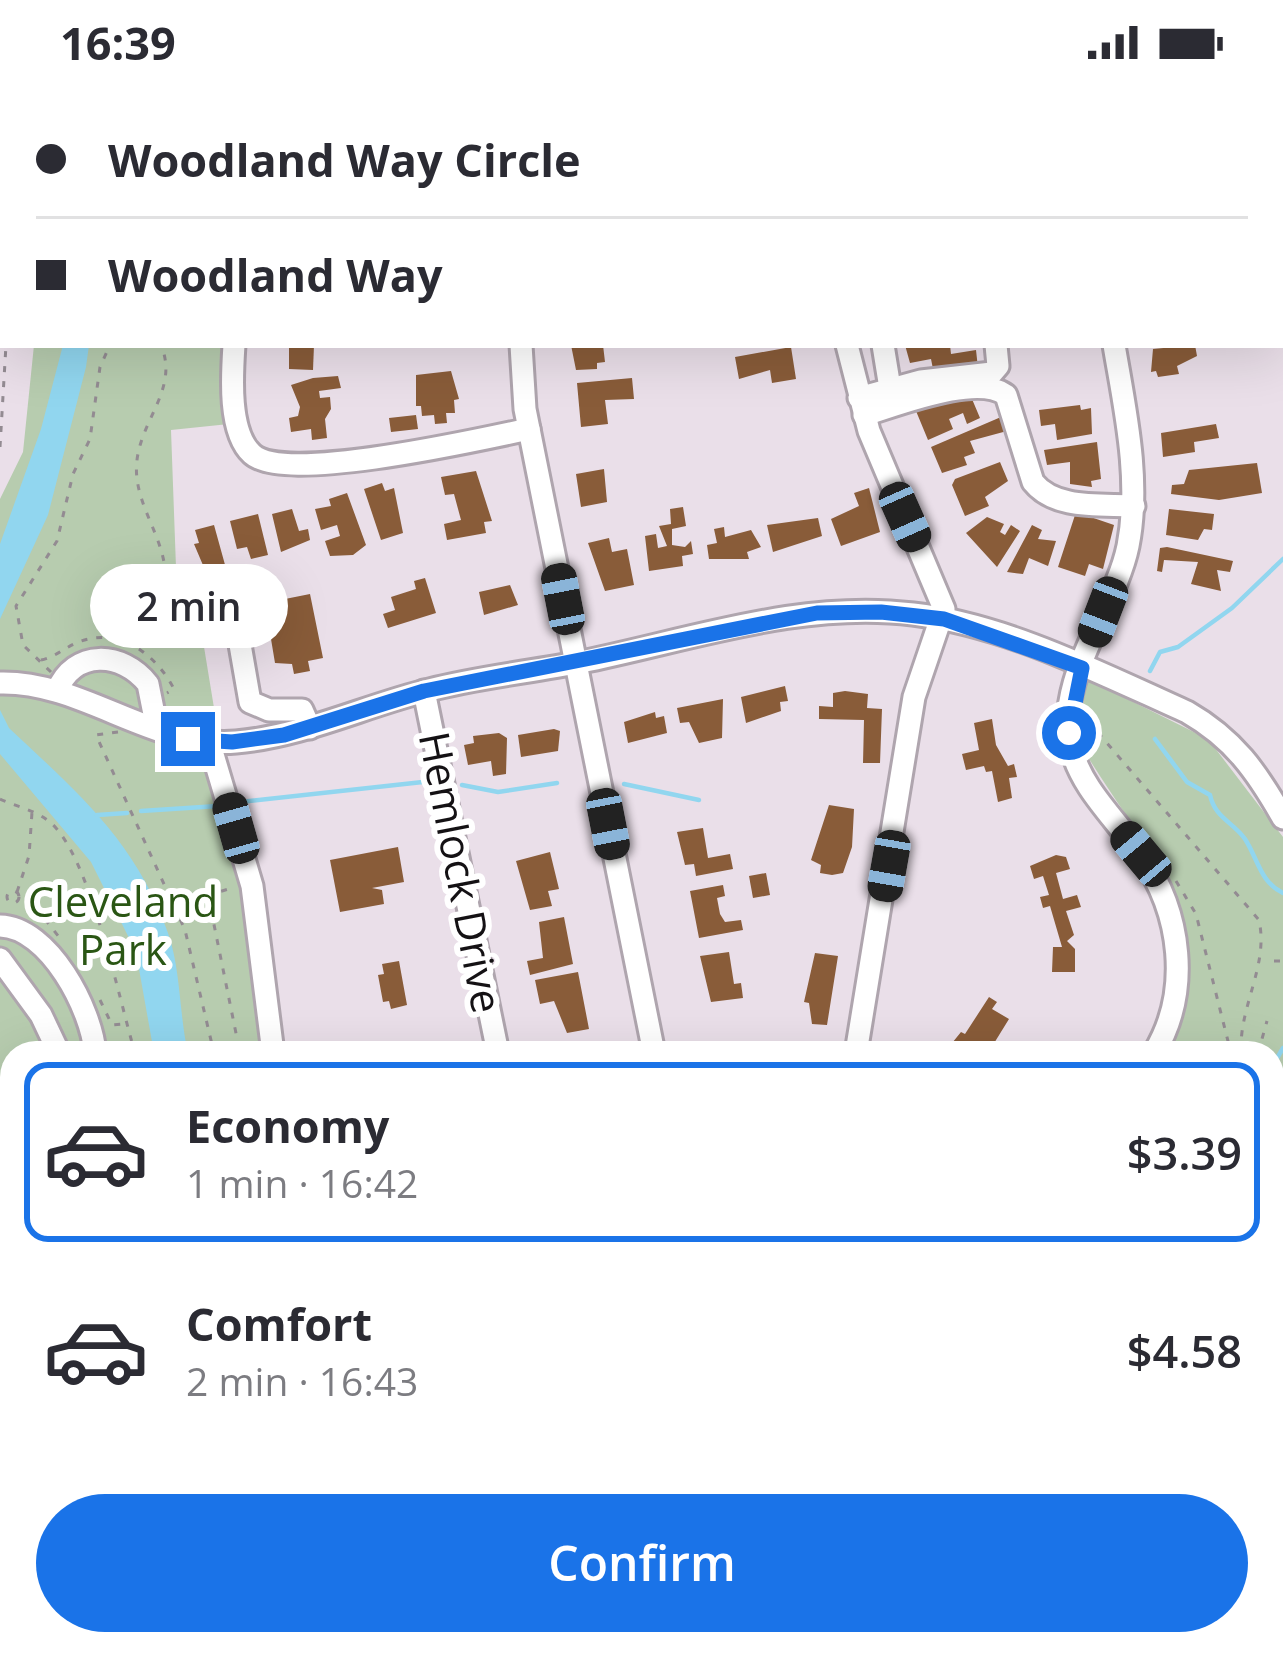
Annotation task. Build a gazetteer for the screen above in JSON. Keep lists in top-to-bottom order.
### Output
{
  "streets": {
    "street": ["Hemlock Drive"]
  },
  "parks": ["Cleveland Park"],
  "page": {
    "status": "16:39",
    "banner": ["Woodland Way Circle", "Woodland Way"],
    "bubble": "2 min",
    "list": [
      {
        "name": "Economy",
        "note": "1 min · 16:42",
        "value": "$3.39"
      },
      {
        "name": "Comfort",
        "note": "2 min · 16:43",
        "value": "$4.58"
      }
    ],
    "buttons": "Confirm"
  }
}
